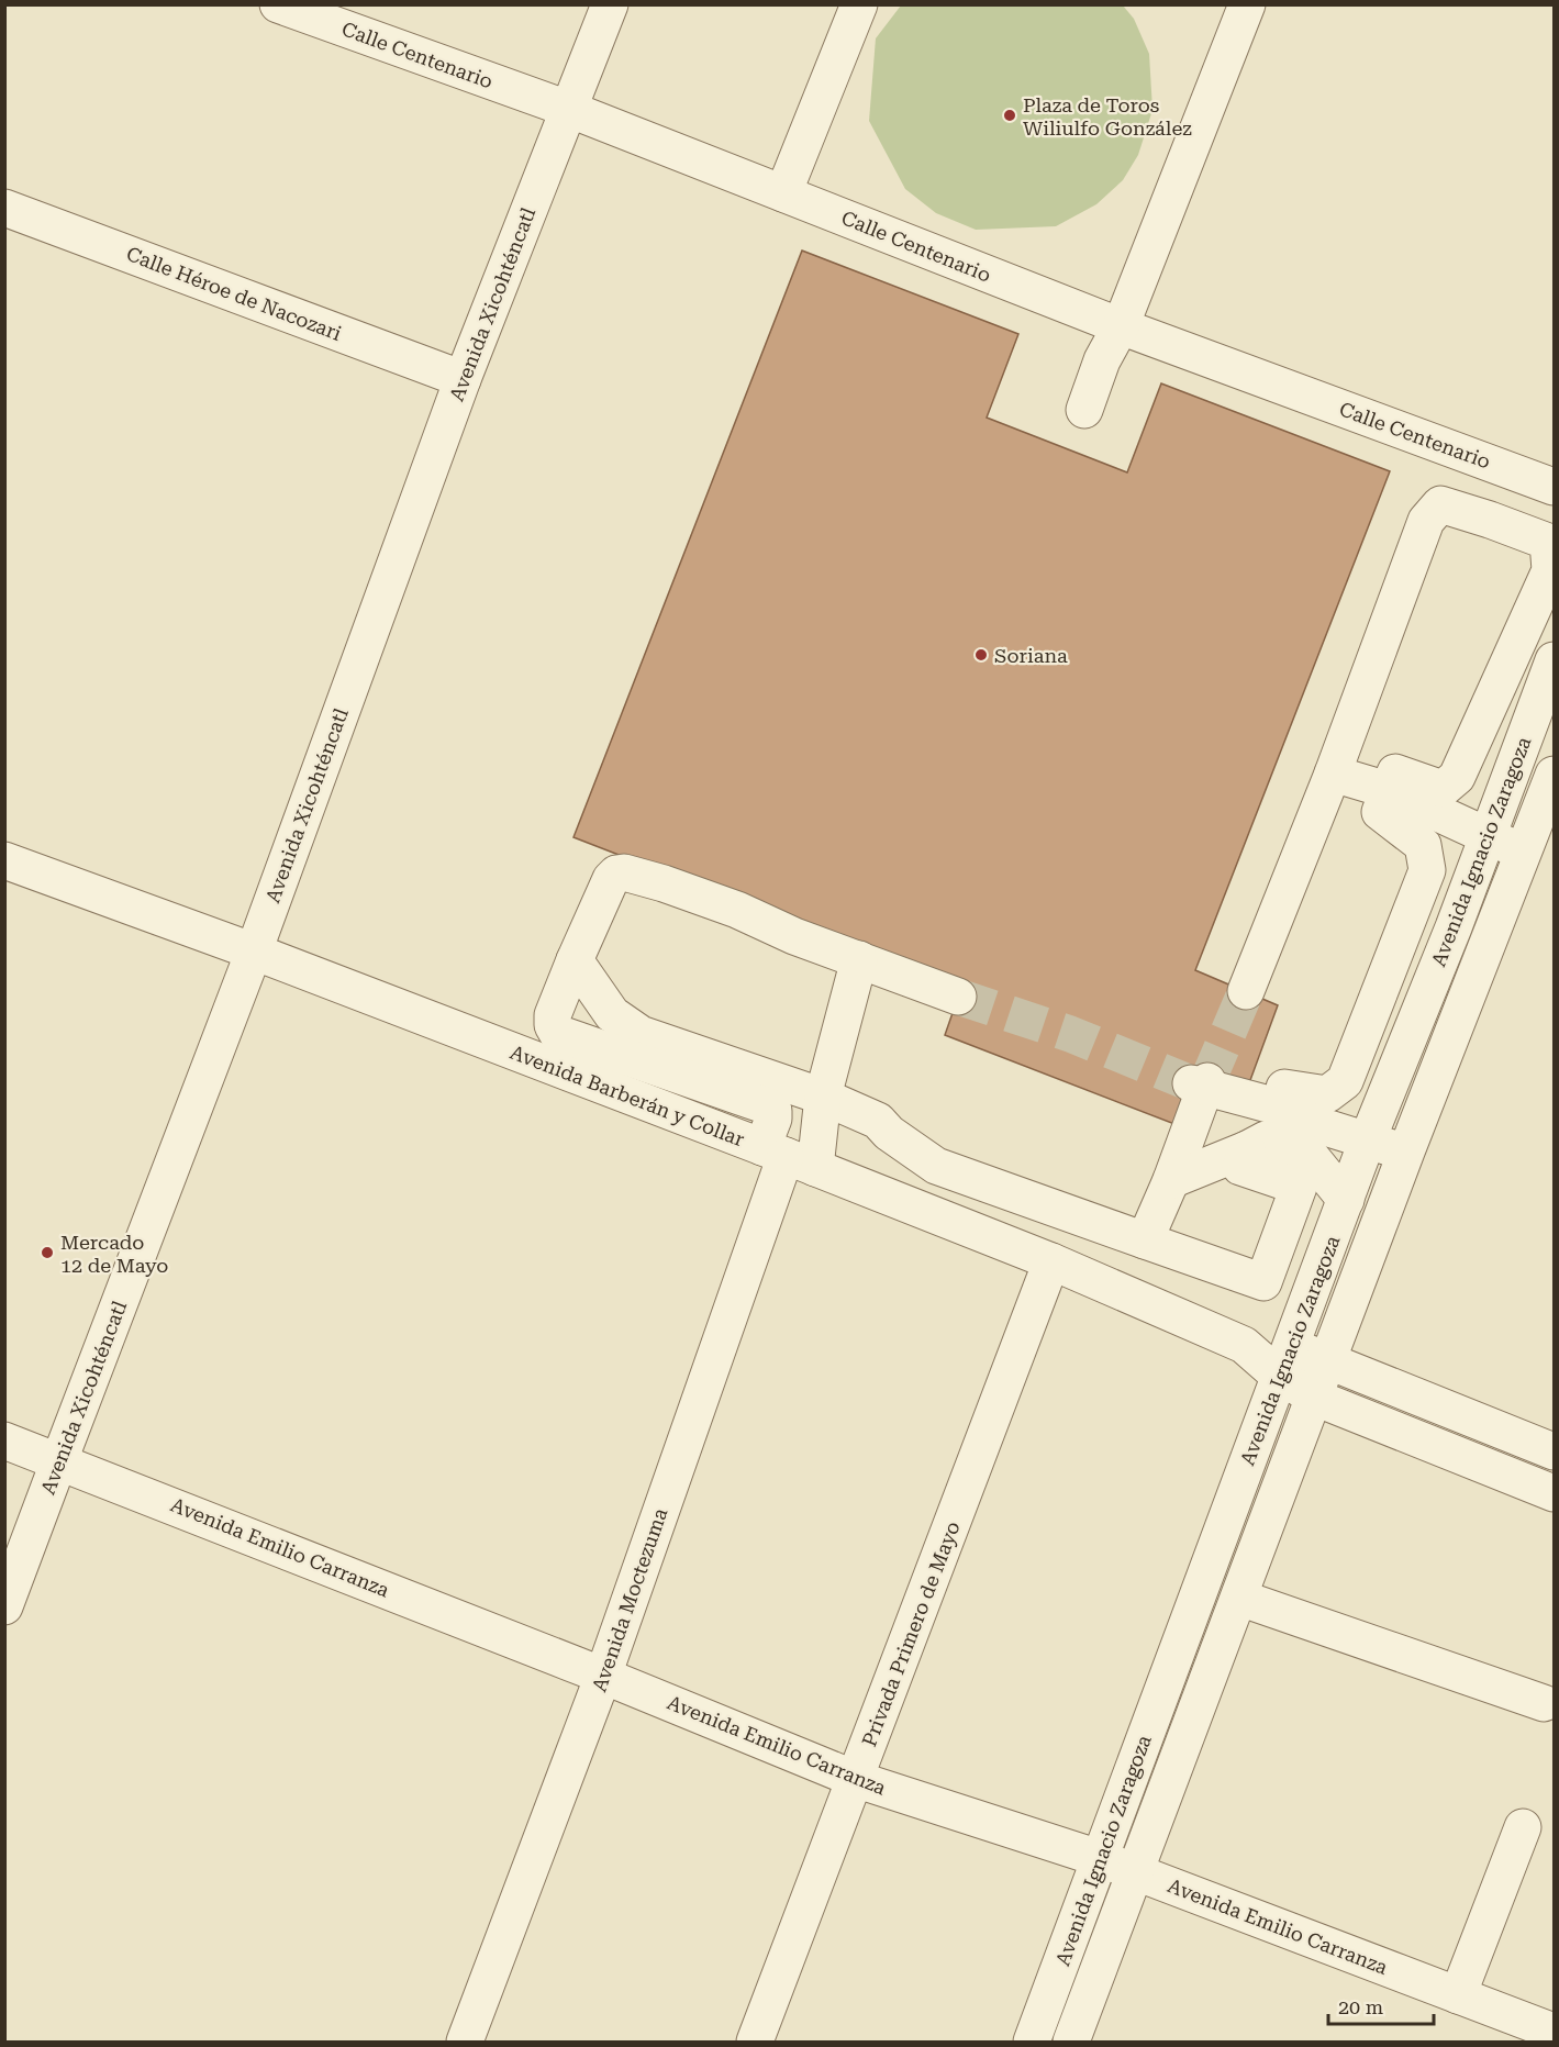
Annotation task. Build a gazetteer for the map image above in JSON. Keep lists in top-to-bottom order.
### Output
{
  "streets": {
    "street": [
      "Calle Centenario",
      "Calle Héroe de Nacozari",
      "Avenida Xicohténcatl",
      "Avenida Ignacio Zaragoza",
      "Avenida Barberán y Collar",
      "Avenida Emilio Carranza",
      "Avenida Moctezuma",
      "Privada Primero de Mayo"
    ]
  },
  "crossings": [
    ["Calle Centenario", "Avenida Xicohténcatl"],
    ["Calle Héroe de Nacozari", "Avenida Xicohténcatl"],
    ["Avenida Xicohténcatl", "Avenida Barberán y Collar"],
    ["Avenida Xicohténcatl", "Avenida Emilio Carranza"],
    ["Avenida Ignacio Zaragoza", "Avenida Barberán y Collar"],
    ["Avenida Ignacio Zaragoza", "Avenida Emilio Carranza"],
    ["Avenida Barberán y Collar", "Avenida Moctezuma"],
    ["Avenida Barberán y Collar", "Privada Primero de Mayo"],
    ["Avenida Emilio Carranza", "Avenida Moctezuma"],
    ["Avenida Emilio Carranza", "Privada Primero de Mayo"]
  ],
  "places": ["Plaza de Toros Wiliulfo González", "Soriana", "Mercado 12 de Mayo"],
  "scale_bar": "20 m"
}
